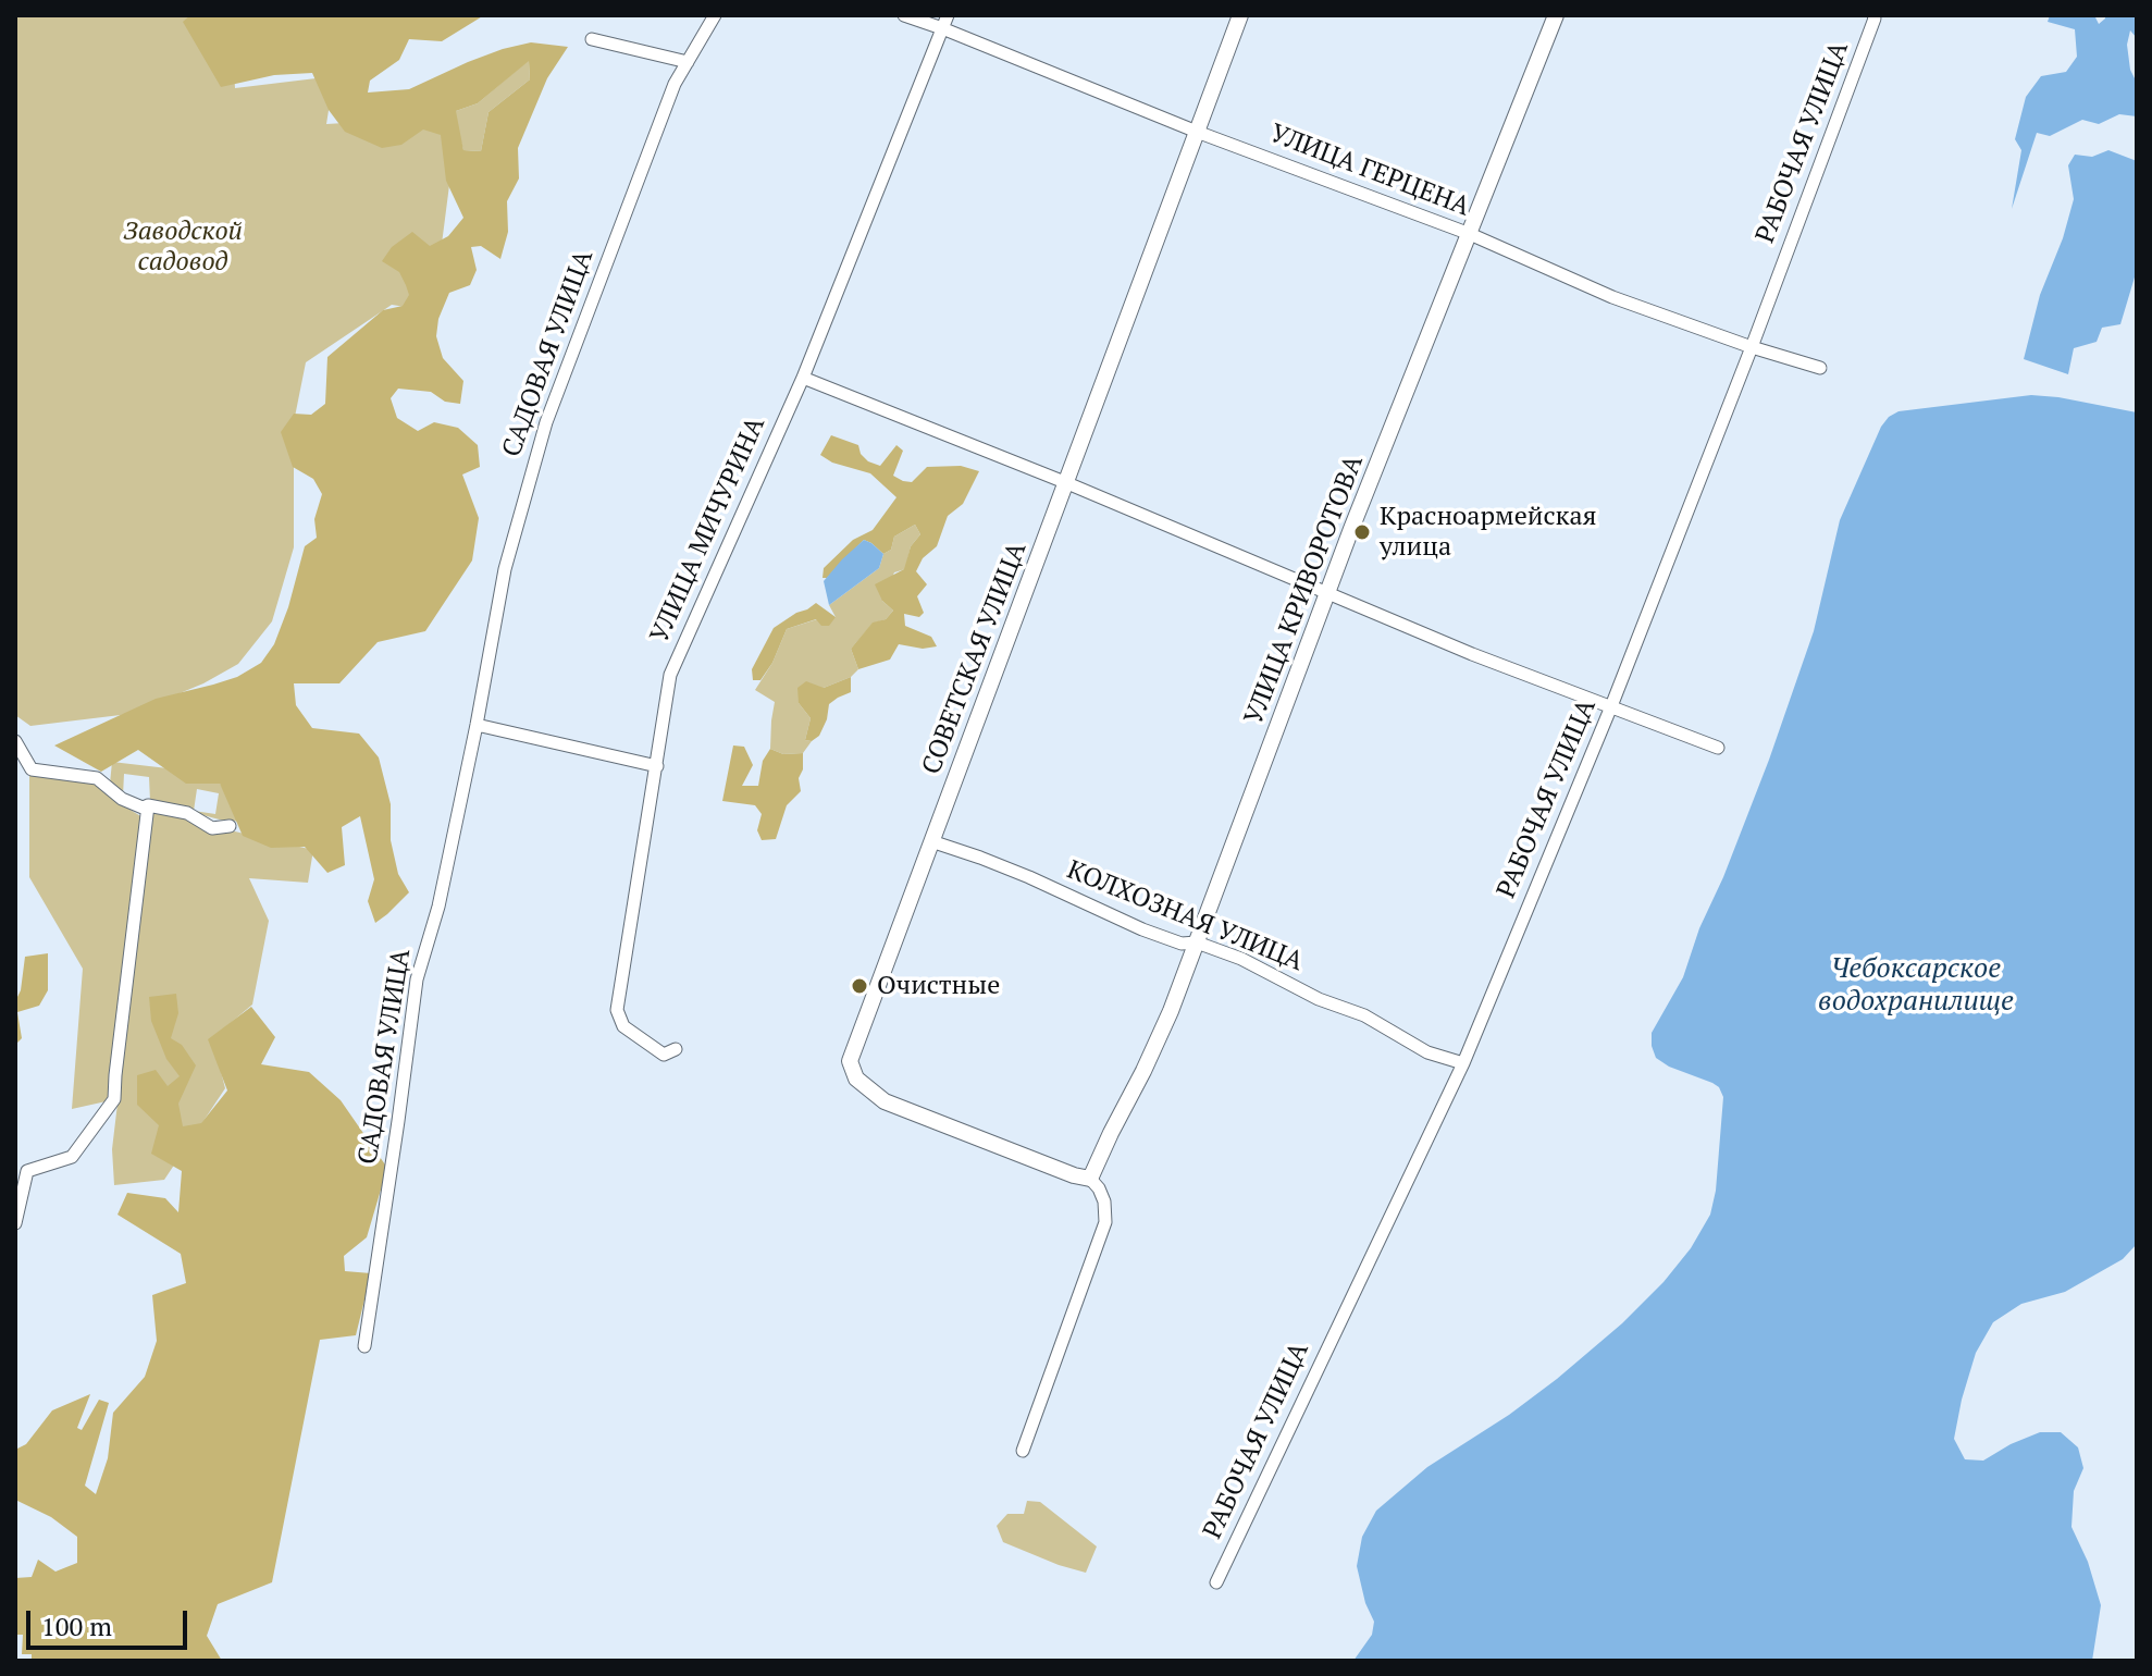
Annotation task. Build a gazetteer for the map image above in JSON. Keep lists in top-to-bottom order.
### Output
{
  "streets": {
    "street": [
      "РАБОЧАЯ УЛИЦА",
      "УЛИЦА ГЕРЦЕНА",
      "САДОВАЯ УЛИЦА",
      "УЛИЦА МИЧУРИНА",
      "УЛИЦА КРИВОРОТОВА",
      "СОВЕТСКАЯ УЛИЦА",
      "КОЛХОЗНАЯ УЛИЦА"
    ]
  },
  "crossings": [
    ["РАБОЧАЯ УЛИЦА", "УЛИЦА ГЕРЦЕНА"],
    ["РАБОЧАЯ УЛИЦА", "КОЛХОЗНАЯ УЛИЦА"],
    ["УЛИЦА ГЕРЦЕНА", "УЛИЦА МИЧУРИНА"],
    ["УЛИЦА ГЕРЦЕНА", "УЛИЦА КРИВОРОТОВА"],
    ["УЛИЦА ГЕРЦЕНА", "СОВЕТСКАЯ УЛИЦА"],
    ["УЛИЦА КРИВОРОТОВА", "СОВЕТСКАЯ УЛИЦА"],
    ["УЛИЦА КРИВОРОТОВА", "КОЛХОЗНАЯ УЛИЦА"],
    ["СОВЕТСКАЯ УЛИЦА", "КОЛХОЗНАЯ УЛИЦА"]
  ],
  "water": ["Чебоксарское водохранилище"],
  "parks": ["Заводской садовод"],
  "places": ["Красноармейская улица", "Очистные"],
  "scale_bar": "100 m"
}
